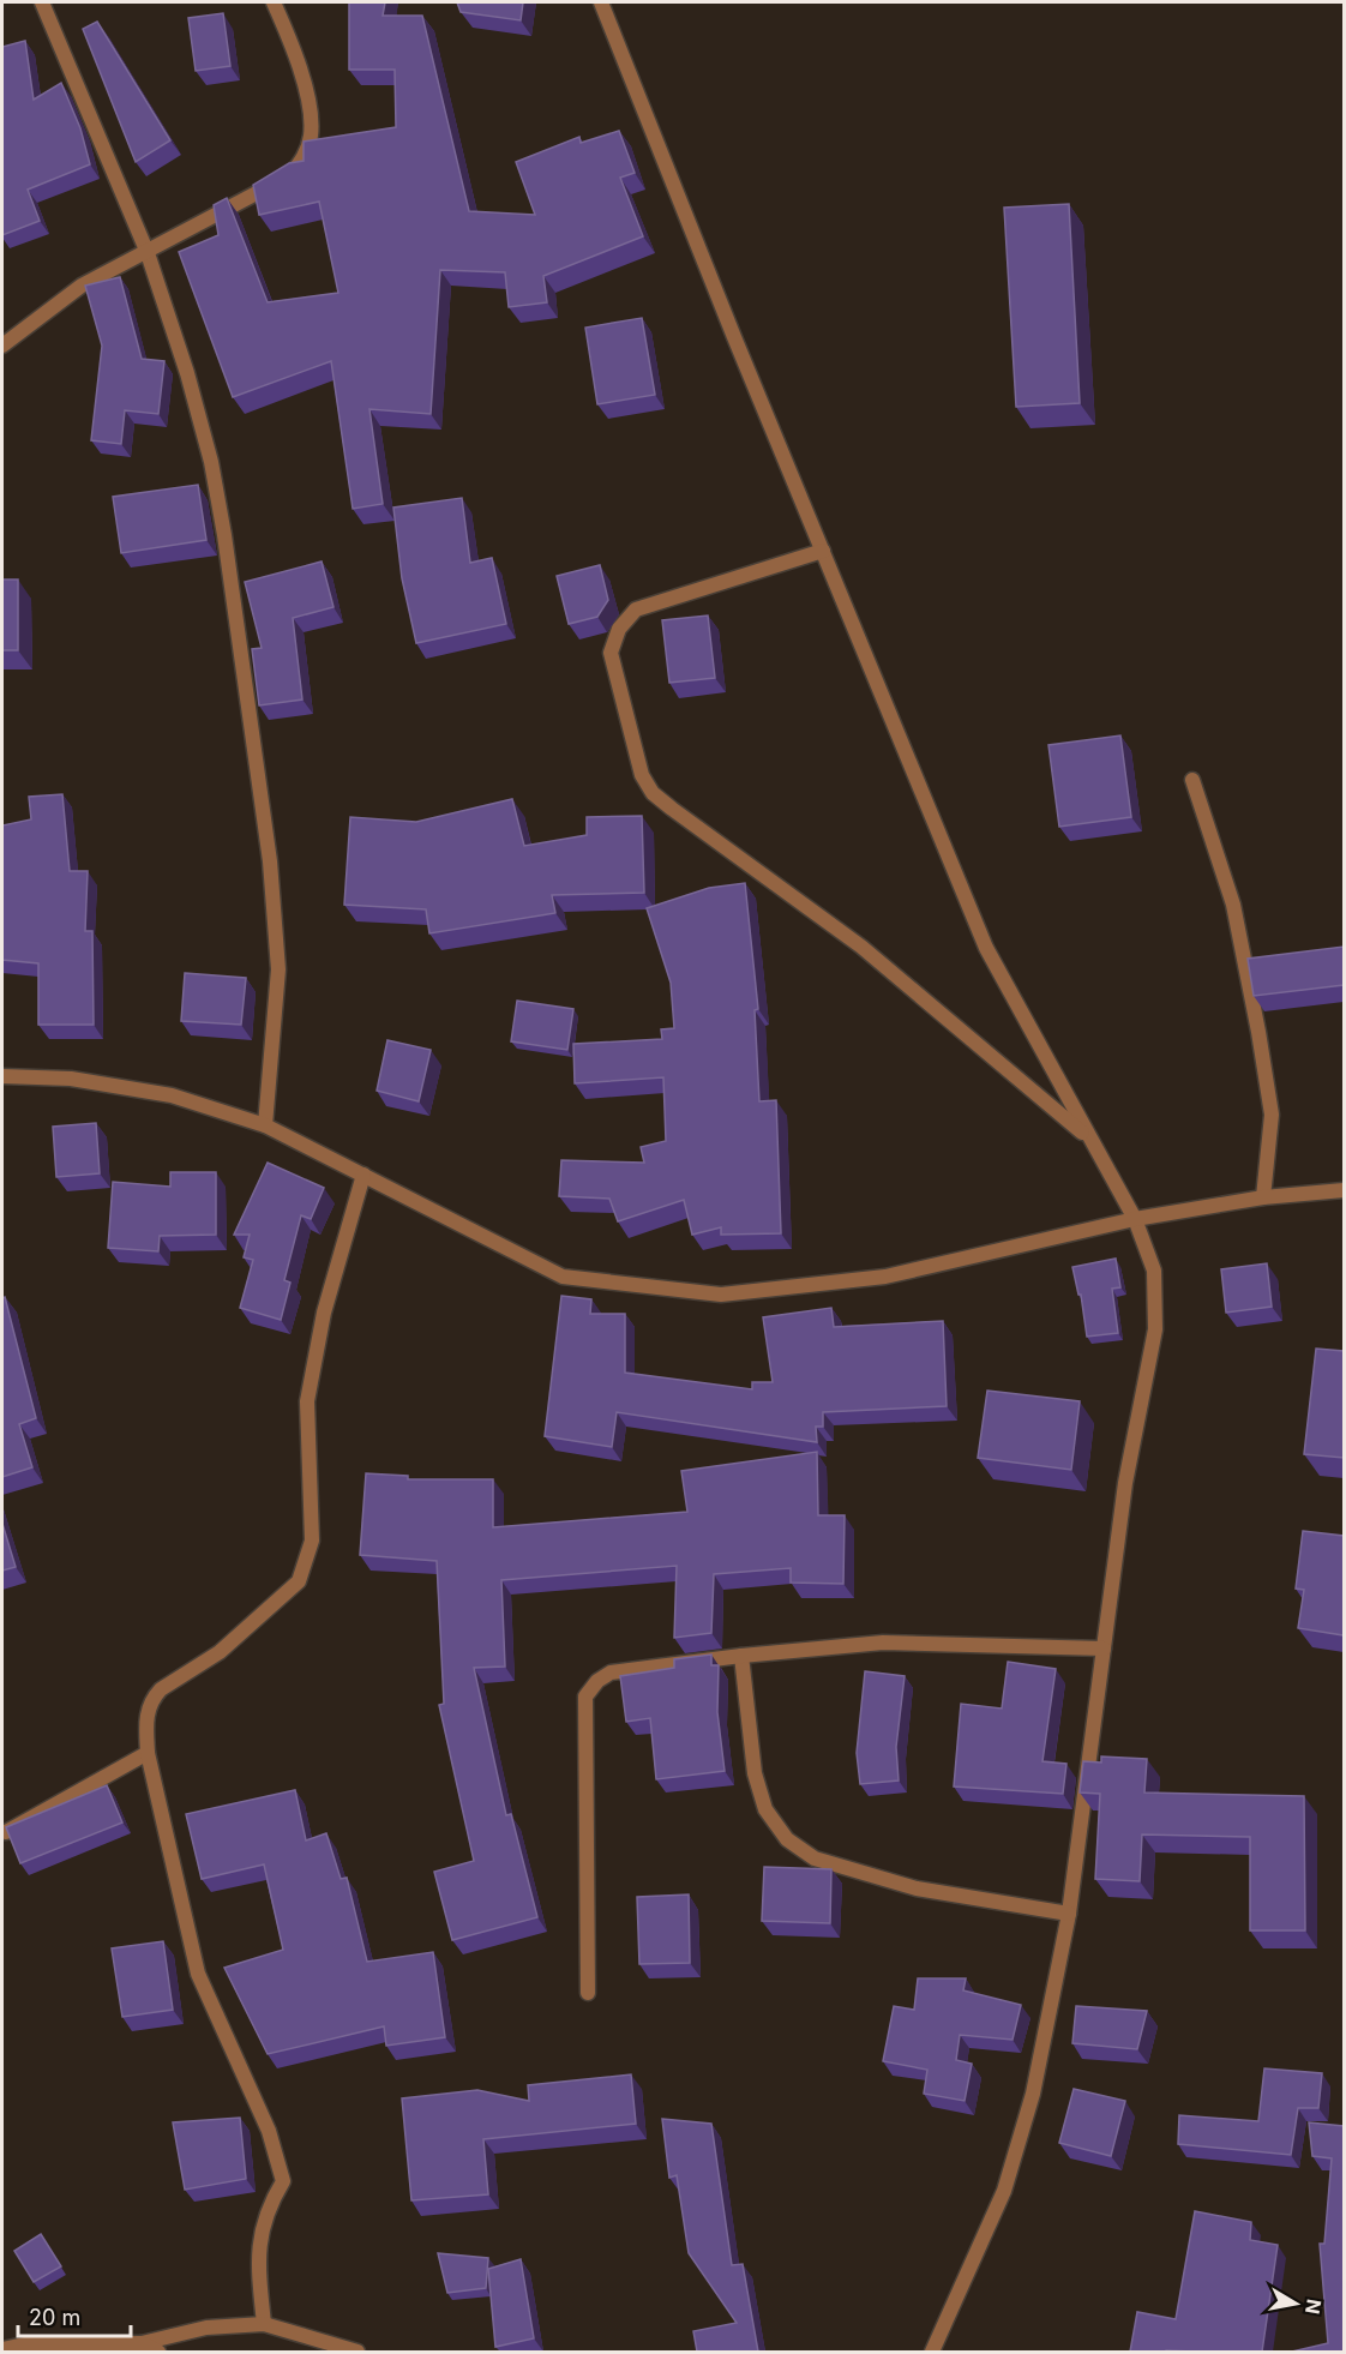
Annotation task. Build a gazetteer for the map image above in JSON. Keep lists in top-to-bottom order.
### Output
{
  "scale_bar": "20 m",
  "north": "right"
}
